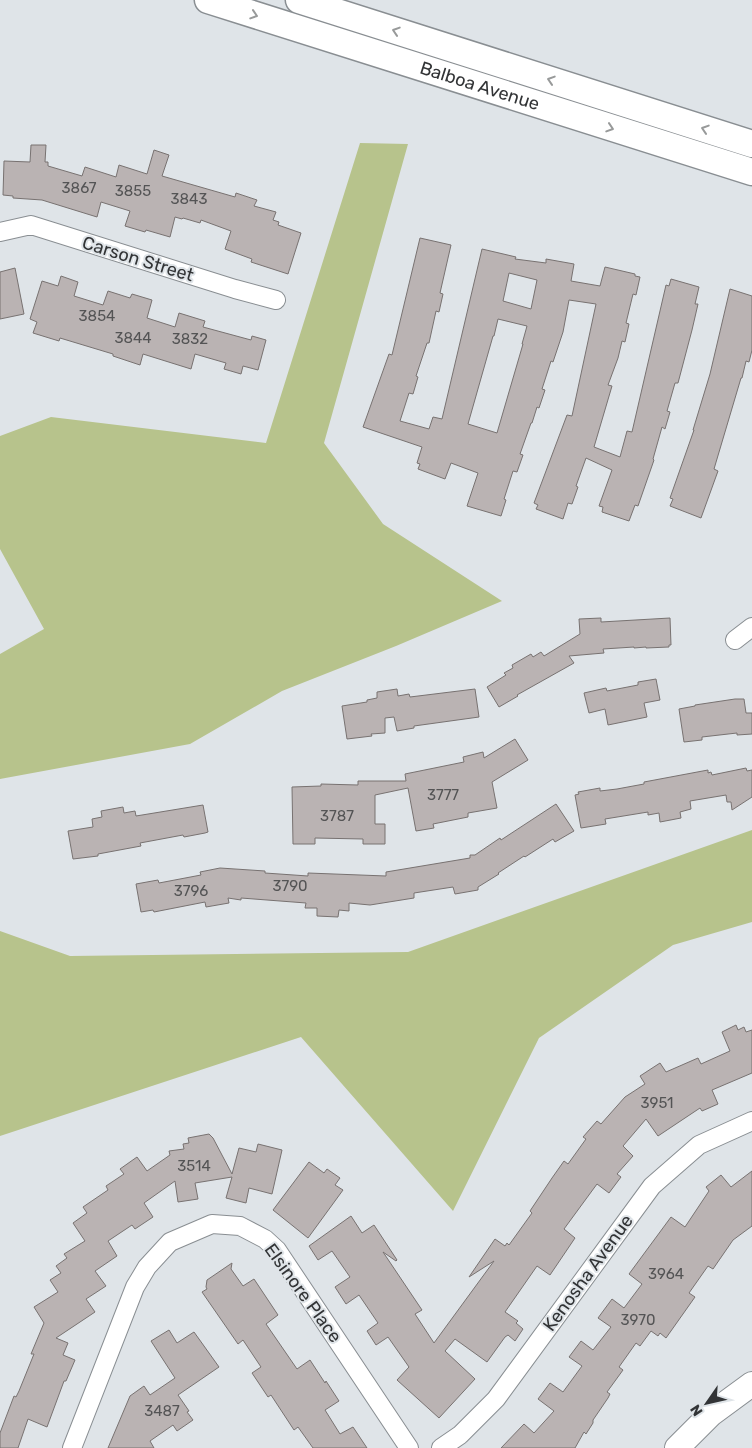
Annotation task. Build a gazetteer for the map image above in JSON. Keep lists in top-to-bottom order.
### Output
{
  "streets": {
    "main road": ["Balboa Avenue"],
    "street": ["Carson Street", "Kenosha Avenue", "Elsinore Place"]
  },
  "house_numbers": [
    "3867",
    "3855",
    "3843",
    "3854",
    "3844",
    "3832",
    "3777",
    "3787",
    "3790",
    "3796",
    "3951",
    "3514",
    "3964",
    "3970",
    "3487"
  ],
  "north": "bottom left"
}
